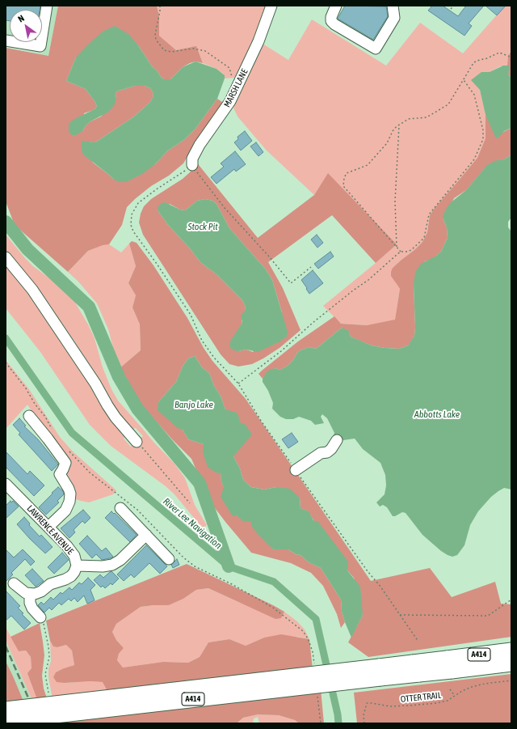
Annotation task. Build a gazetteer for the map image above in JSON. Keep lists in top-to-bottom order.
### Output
{
  "streets": {
    "highway": ["A414"],
    "street": ["MARSH LANE", "LAWRENCE AVENUE"],
    "path": ["OTTER TRAIL"]
  },
  "water": [
    "Stock Pit",
    "Banjo Lake",
    "Abbotts Lake",
    "River Lee Navigation"
  ],
  "north": "top left"
}
